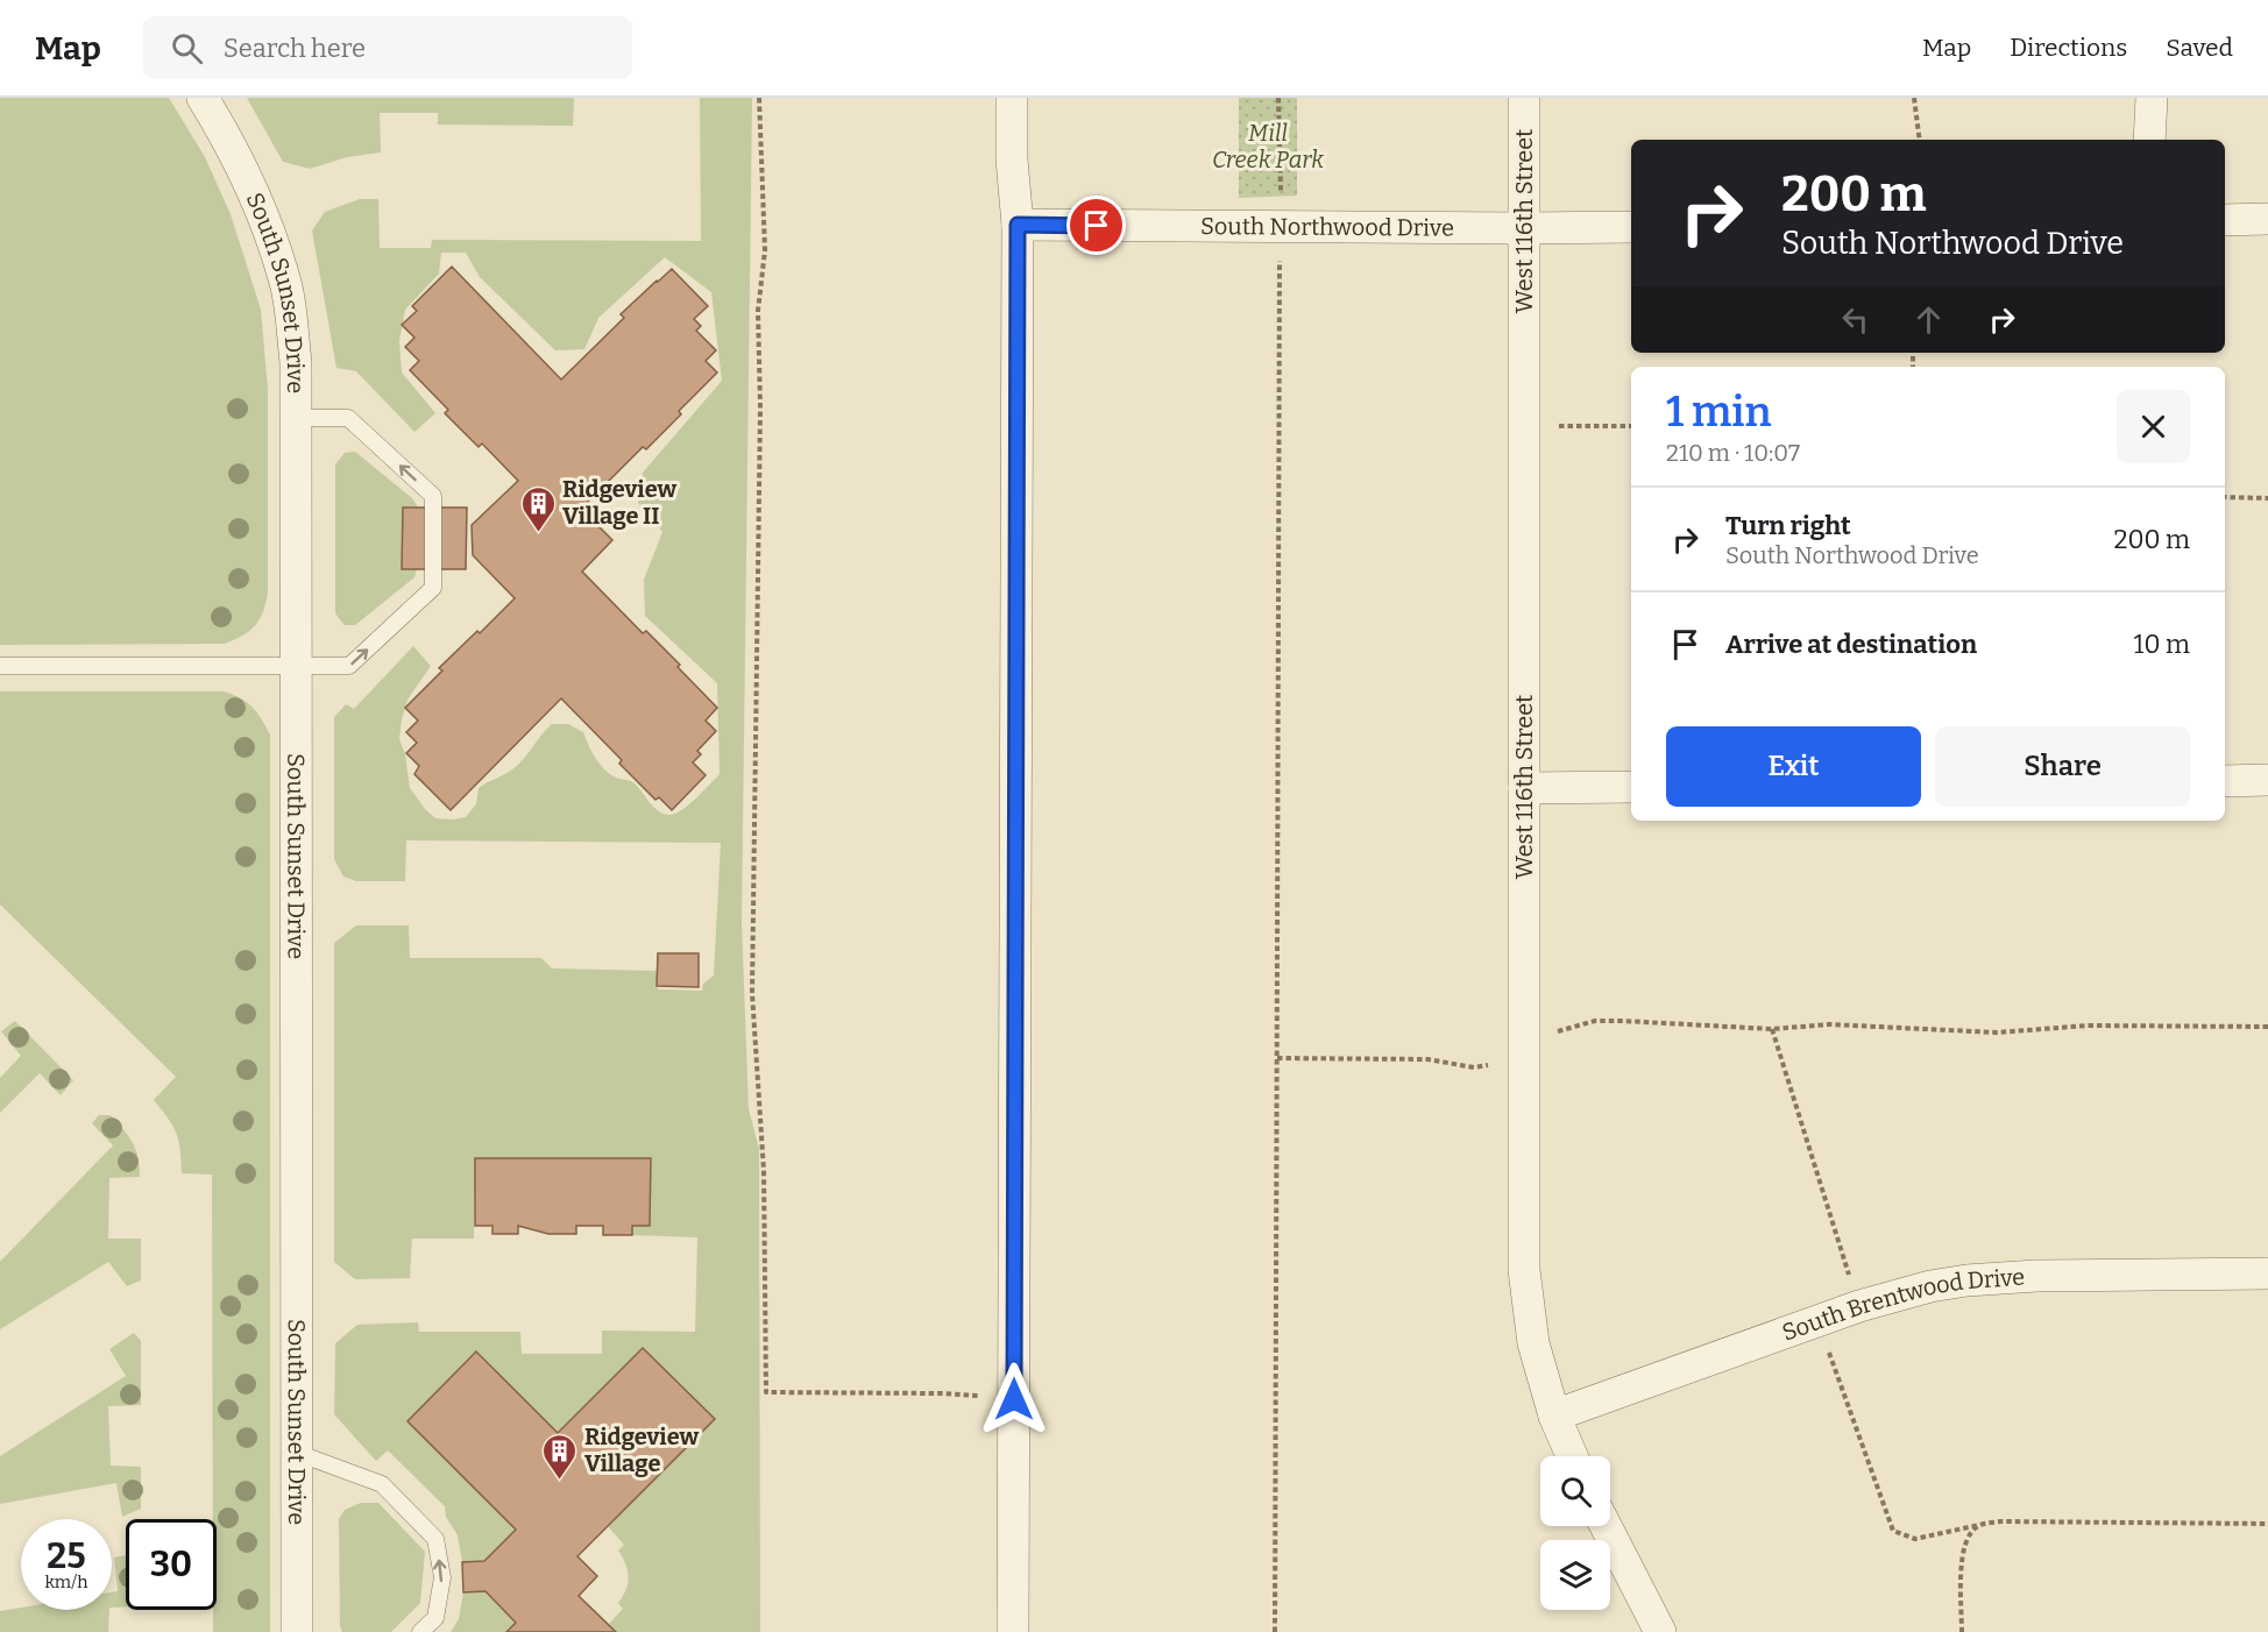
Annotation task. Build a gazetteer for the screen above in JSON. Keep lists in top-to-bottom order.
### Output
{
  "streets": {
    "street": [
      "West 116th Street",
      "South Northwood Drive",
      "South Sunset Drive",
      "South Brentwood Drive"
    ]
  },
  "crossings": [
    ["West 116th Street", "South Northwood Drive"],
    ["West 116th Street", "South Brentwood Drive"]
  ],
  "parks": ["Mill Creek Park"],
  "places": {
    "building": ["Ridgeview Village II", "Ridgeview Village"]
  },
  "page": {
    "header": "Map",
    "search": "Search here",
    "nav": ["Map", "Directions", "Saved"],
    "turn": ["200 m", "South Northwood Drive"],
    "heading": ["1 min", "210 m · 10:07"],
    "list": [
      {
        "name": "Turn right",
        "note": "South Northwood Drive",
        "value": "200 m"
      },
      {
        "name": "Arrive at destination",
        "value": "10 m"
      }
    ],
    "buttons": ["Exit", "Share"],
    "speed": "25 km/h",
    "limit": "30"
  }
}
